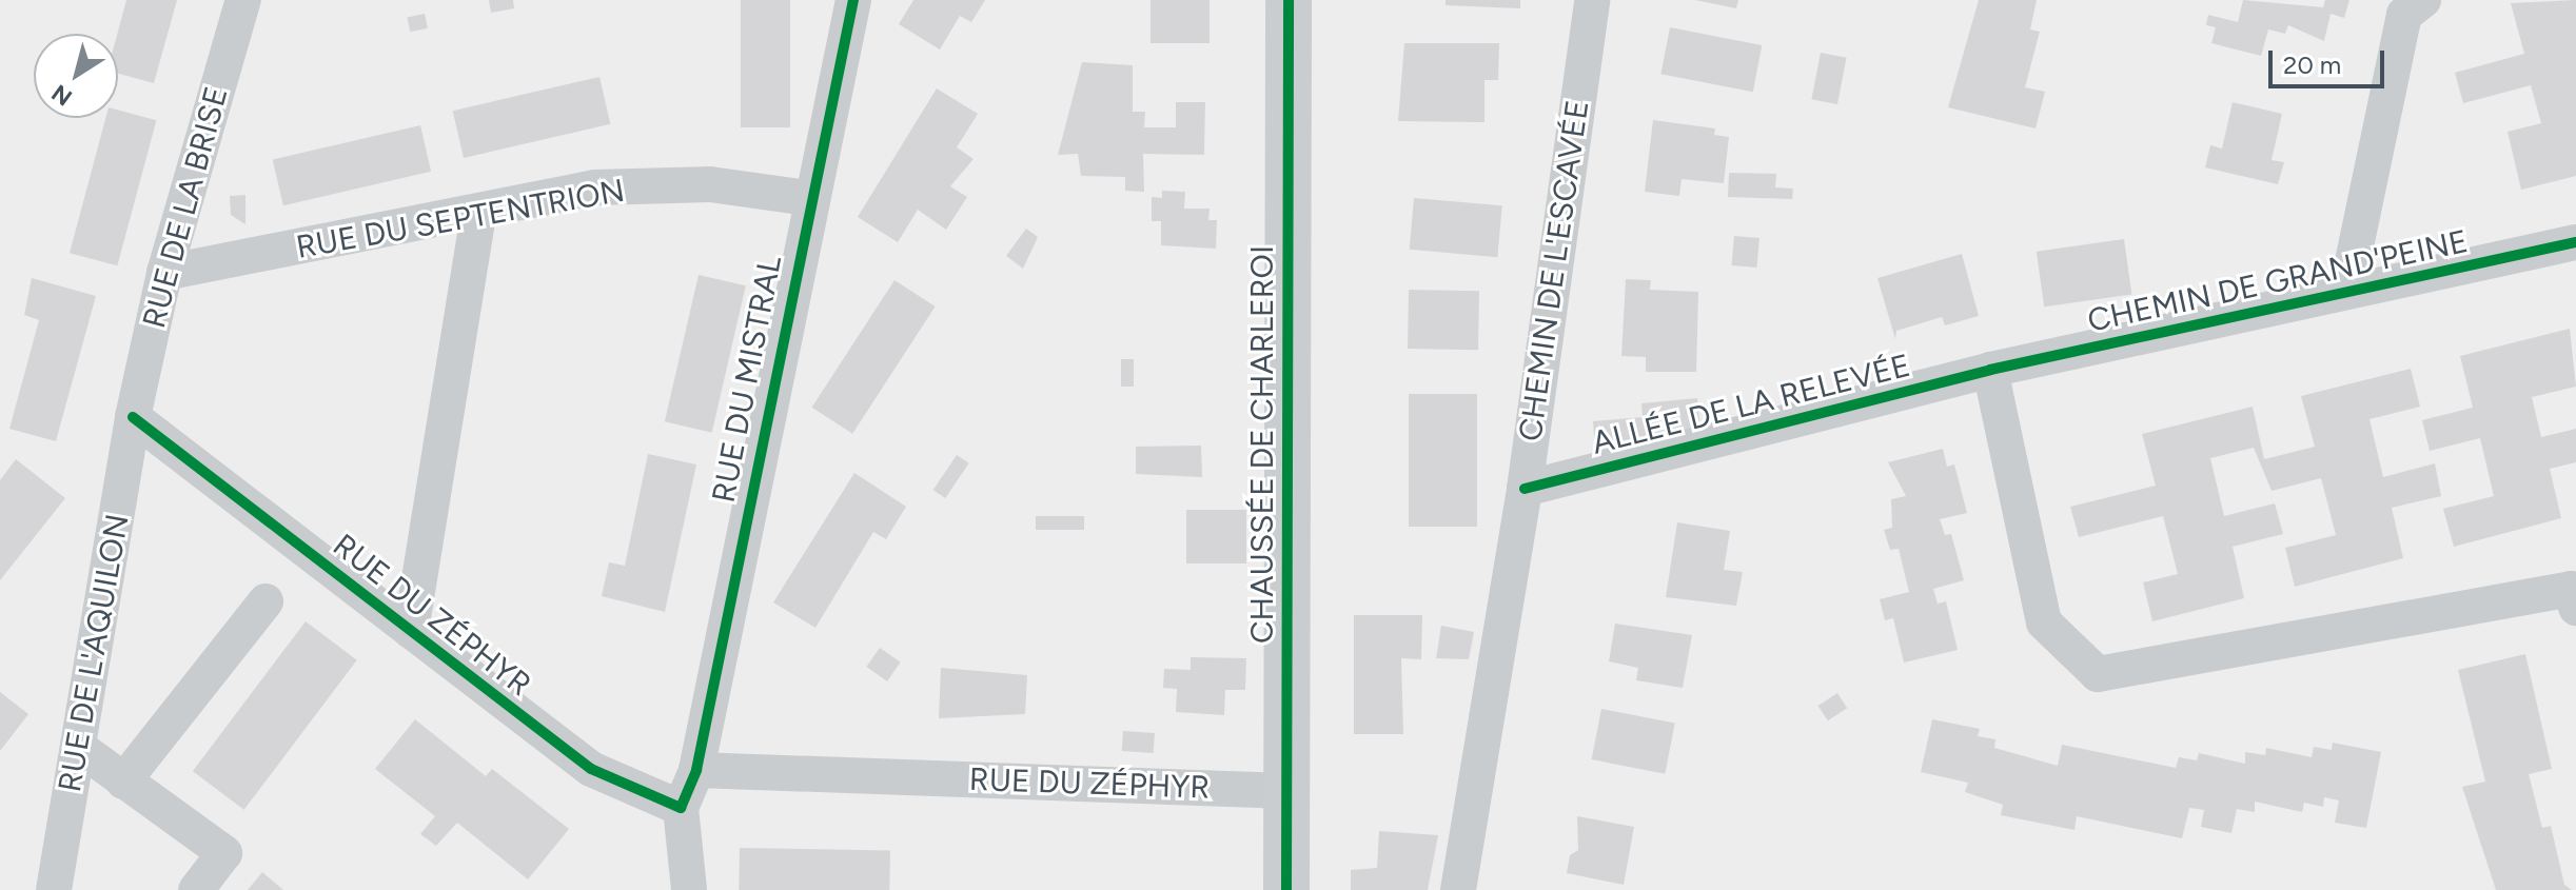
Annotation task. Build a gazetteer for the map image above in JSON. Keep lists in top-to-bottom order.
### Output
{
  "streets": {
    "main road": ["CHAUSSÉE DE CHARLEROI"],
    "street": [
      "RUE DE LA BRISE",
      "RUE DU SEPTENTRION",
      "CHEMIN DE L'ESCAVÉE",
      "CHEMIN DE GRAND'PEINE",
      "RUE DU MISTRAL",
      "ALLÉE DE LA RELEVÉE",
      "RUE DU ZÉPHYR",
      "RUE DE L'AQUILON"
    ]
  },
  "crossings": [
    ["RUE DE LA BRISE", "RUE DU SEPTENTRION"],
    ["RUE DE LA BRISE", "RUE DU ZÉPHYR"],
    ["RUE DE LA BRISE", "RUE DE L'AQUILON"],
    ["RUE DU SEPTENTRION", "RUE DU MISTRAL"],
    ["CHEMIN DE L'ESCAVÉE", "ALLÉE DE LA RELEVÉE"],
    ["CHEMIN DE GRAND'PEINE", "ALLÉE DE LA RELEVÉE"],
    ["RUE DU MISTRAL", "RUE DU ZÉPHYR"],
    ["CHAUSSÉE DE CHARLEROI", "RUE DU ZÉPHYR"],
    ["RUE DU ZÉPHYR", "RUE DE L'AQUILON"]
  ],
  "scale_bar": "20 m",
  "north": "bottom left"
}
